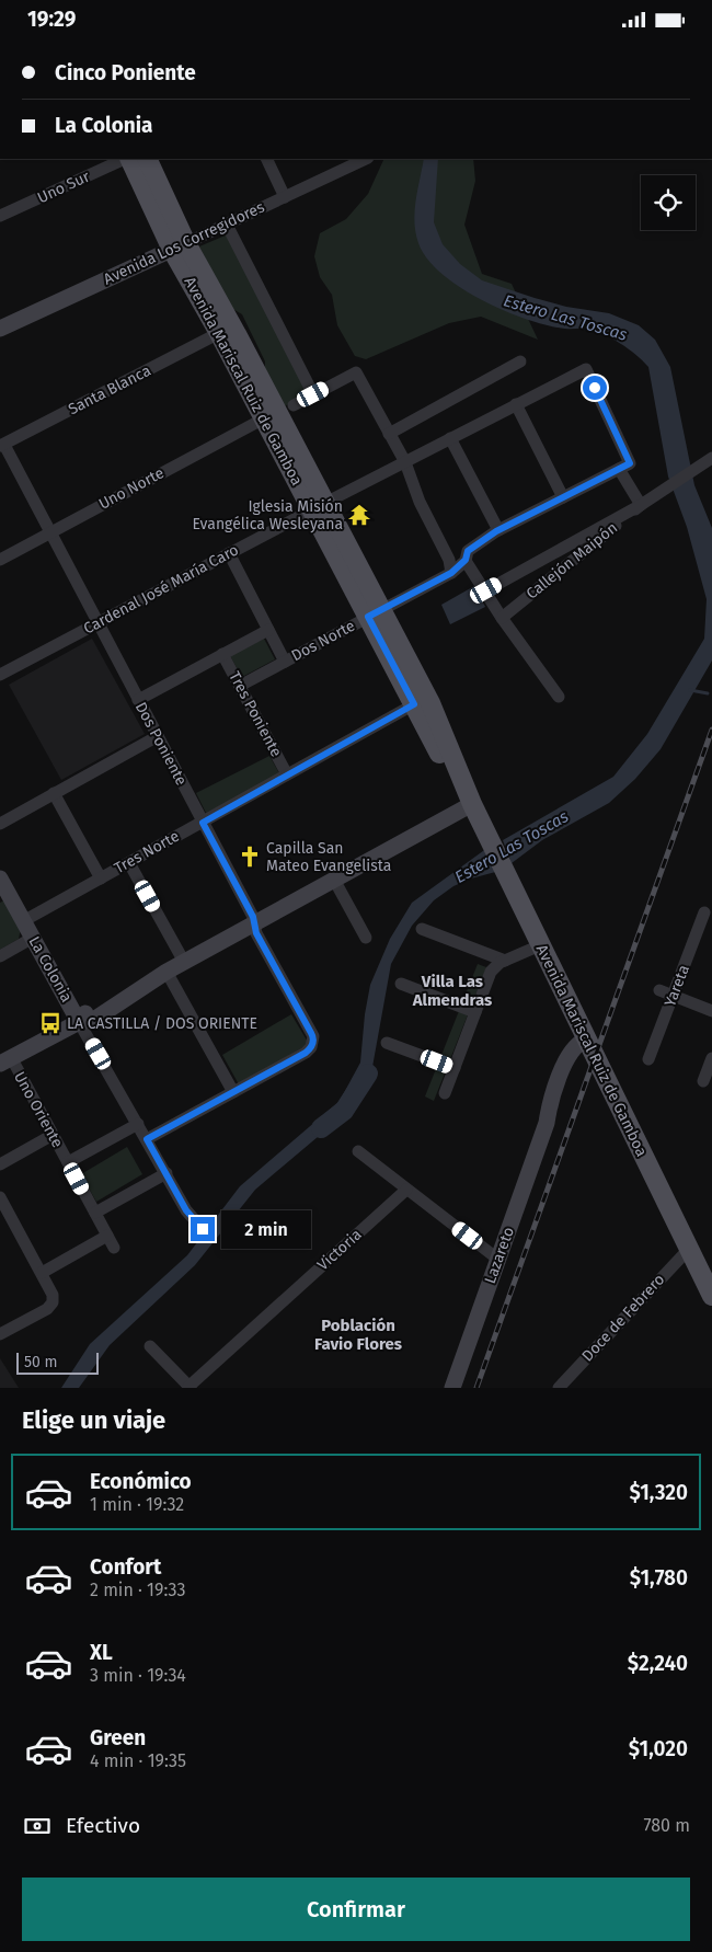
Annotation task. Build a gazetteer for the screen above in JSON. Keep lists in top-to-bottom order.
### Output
{
  "streets": {
    "main road": ["Avenida Mariscal Ruiz de Gamboa"],
    "street": [
      "Uno Sur",
      "Avenida Los Corregidores",
      "Santa Blanca",
      "Uno Norte",
      "Callejón Maipón",
      "Cardenal José María Caro",
      "Dos Norte",
      "Tres Poniente",
      "Dos Poniente",
      "Tres Norte",
      "La Colonia",
      "Yareta",
      "Uno Oriente",
      "Victoria",
      "Lazareto",
      "Doce de Febrero"
    ]
  },
  "crossings": [
    ["Avenida Los Corregidores", "Avenida Mariscal Ruiz de Gamboa"],
    ["Avenida Mariscal Ruiz de Gamboa", "Santa Blanca"],
    ["Avenida Mariscal Ruiz de Gamboa", "Uno Norte"],
    ["Avenida Mariscal Ruiz de Gamboa", "Cardenal José María Caro"],
    ["Avenida Mariscal Ruiz de Gamboa", "Dos Norte"],
    ["Avenida Mariscal Ruiz de Gamboa", "Tres Norte"],
    ["Avenida Mariscal Ruiz de Gamboa", "Lazareto"],
    ["Avenida Mariscal Ruiz de Gamboa", "Doce de Febrero"],
    ["Santa Blanca", "Dos Poniente"],
    ["Uno Norte", "Dos Poniente"],
    ["Cardenal José María Caro", "Dos Norte"],
    ["Cardenal José María Caro", "Dos Poniente"],
    ["Dos Norte", "Tres Poniente"],
    ["Tres Poniente", "Tres Norte"],
    ["Dos Poniente", "Tres Norte"],
    ["Tres Norte", "La Colonia"]
  ],
  "districts": ["Villa Las Almendras", "Población Favio Flores"],
  "water": ["Estero Las Toscas"],
  "places": {
    "temple": ["Iglesia Misión Evangélica Wesleyana"],
    "church": ["Capilla San Mateo Evangelista"],
    "bus stop": ["LA CASTILLA / DOS ORIENTE"]
  },
  "scale_bar": "50 m",
  "page": {
    "status": "19:29",
    "banner": ["Cinco Poniente", "La Colonia"],
    "bubble": "2 min",
    "scale": "50 m",
    "heading": "Elige un viaje",
    "list": [
      {
        "name": "Económico",
        "note": "1 min · 19:32",
        "value": "$1,320"
      },
      {
        "name": "Confort",
        "note": "2 min · 19:33",
        "value": "$1,780"
      },
      {
        "name": "XL",
        "note": "3 min · 19:34",
        "value": "$2,240"
      },
      {
        "name": "Green",
        "note": "4 min · 19:35",
        "value": "$1,020"
      }
    ],
    "pay": ["Efectivo", "780 m"],
    "buttons": "Confirmar"
  }
}
